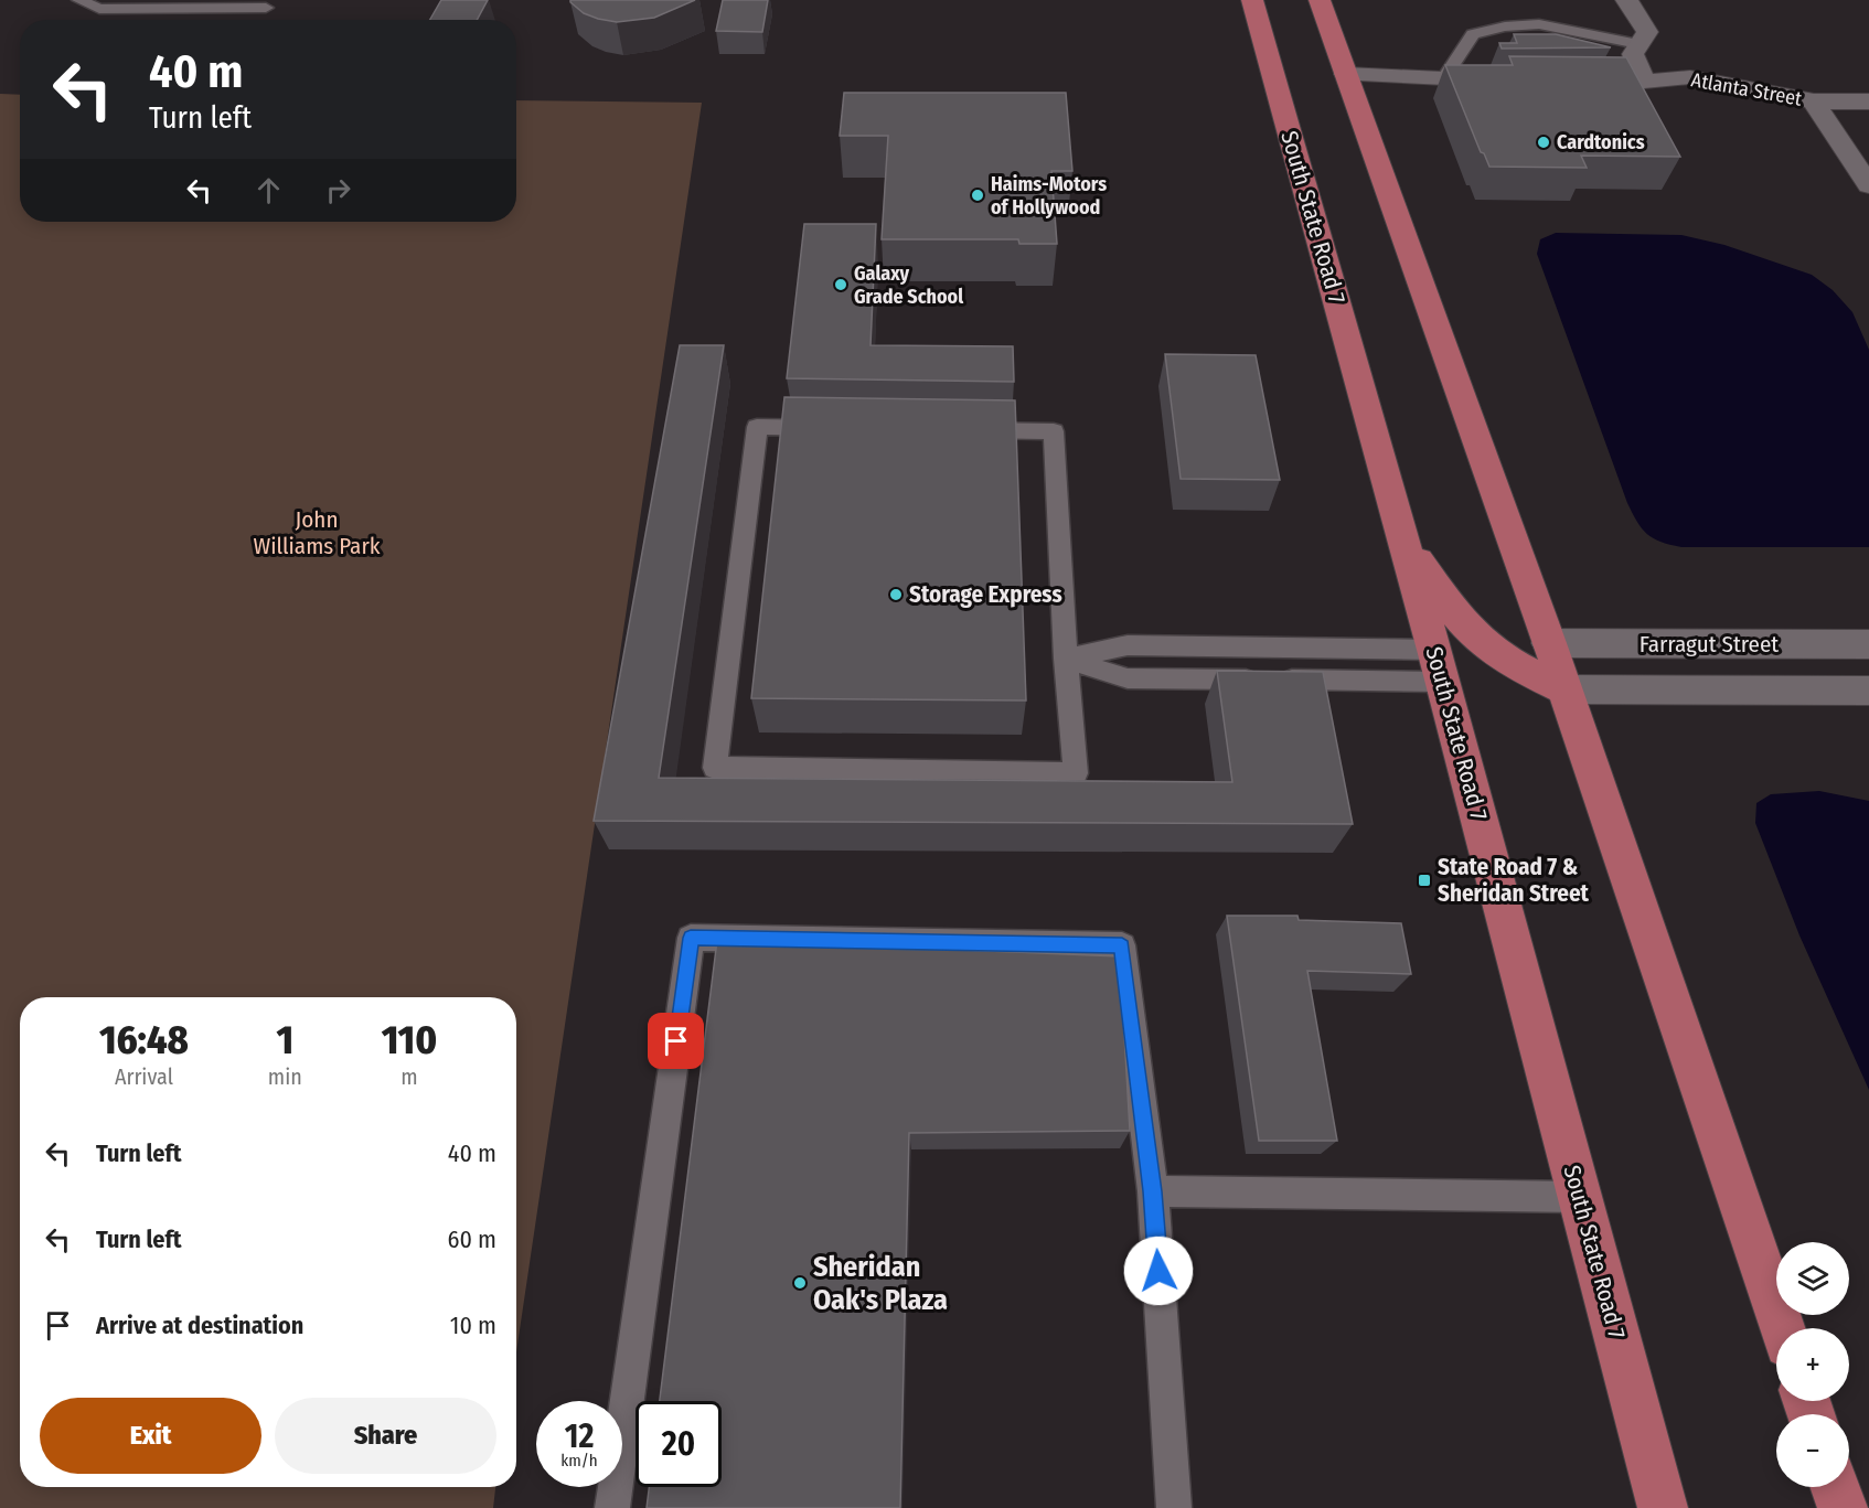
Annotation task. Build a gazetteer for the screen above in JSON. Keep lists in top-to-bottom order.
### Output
{
  "streets": {
    "main road": ["South State Road 7"],
    "street": ["Atlanta Street", "Farragut Street"]
  },
  "parks": ["John Williams Park"],
  "places": {
    "other": [
      "Cardtonics",
      "Haims-Motors of Hollywood",
      "Galaxy Grade School",
      "Storage Express",
      "Sheridan Oak's Plaza"
    ],
    "transit": ["State Road 7 & Sheridan Street"]
  },
  "page": {
    "turn": ["40 m", "Turn left"],
    "eta": [
      "16:48",
      "Arrival",
      "1",
      "min",
      "110",
      "m"
    ],
    "list": [
      {
        "name": "Turn left",
        "value": "40 m"
      },
      {
        "name": "Turn left",
        "value": "60 m"
      },
      {
        "name": "Arrive at destination",
        "value": "10 m"
      }
    ],
    "map_buttons": ["+", "−"],
    "buttons": ["Exit", "Share"],
    "speed": "12 km/h",
    "limit": "20"
  }
}
